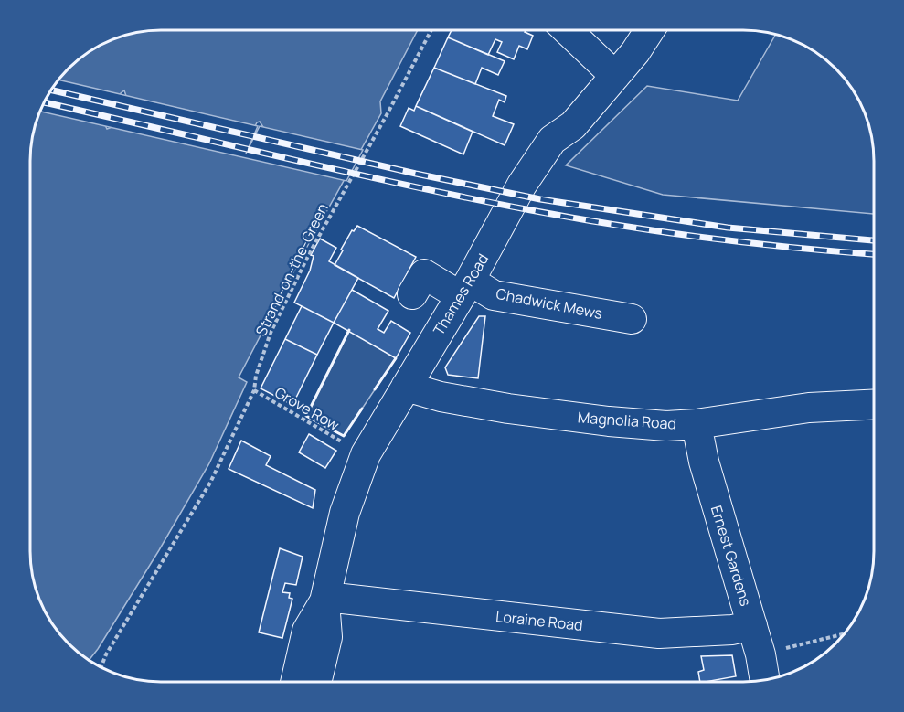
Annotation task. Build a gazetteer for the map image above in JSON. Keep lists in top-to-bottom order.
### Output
{
  "streets": {
    "street": [
      "Thames Road",
      "Chadwick Mews",
      "Magnolia Road",
      "Ernest Gardens",
      "Loraine Road"
    ],
    "path": ["Strand-on-the-Green", "Grove Row"]
  },
  "crossings": [
    ["Strand-on-the-Green", "Grove Row"],
    ["Thames Road", "Chadwick Mews"],
    ["Thames Road", "Magnolia Road"],
    ["Thames Road", "Loraine Road"],
    ["Magnolia Road", "Ernest Gardens"],
    ["Ernest Gardens", "Loraine Road"]
  ]
}
